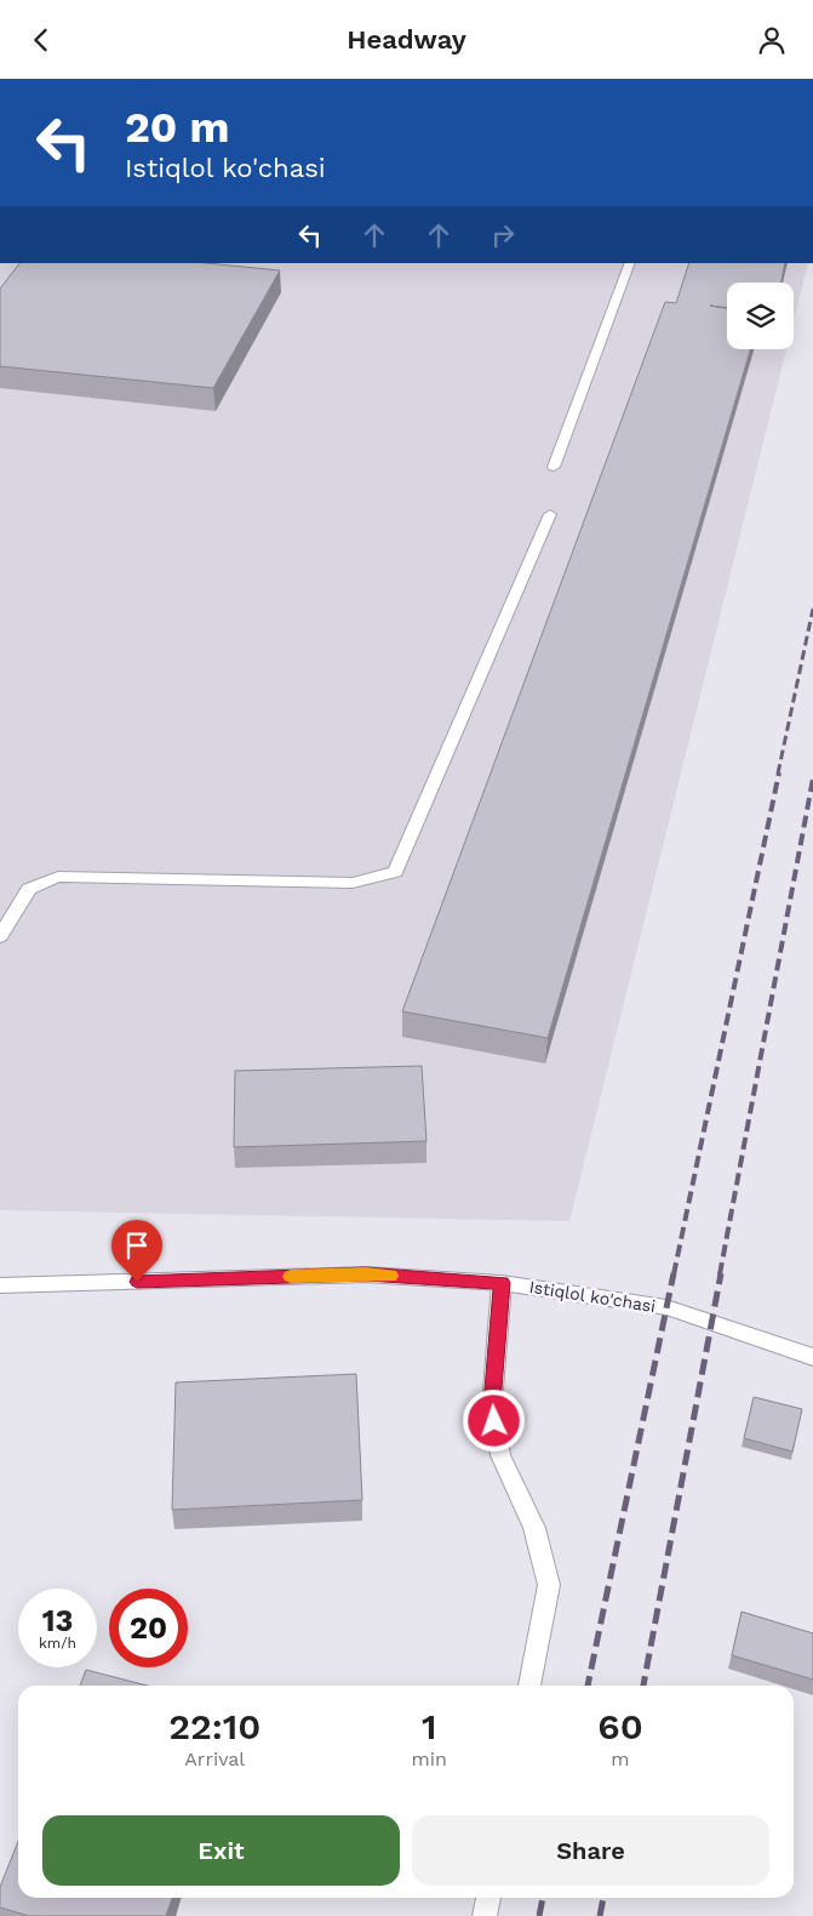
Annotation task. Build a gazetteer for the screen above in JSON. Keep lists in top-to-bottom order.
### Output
{
  "streets": {
    "main road": ["Istiqlol ko'chasi"]
  },
  "page": {
    "header": "Headway",
    "turn": ["20 m", "Istiqlol ko'chasi"],
    "speed": "13 km/h",
    "limit": "20",
    "eta": [
      "22:10",
      "Arrival",
      "1",
      "min",
      "60",
      "m"
    ],
    "buttons": ["Exit", "Share"]
  }
}
